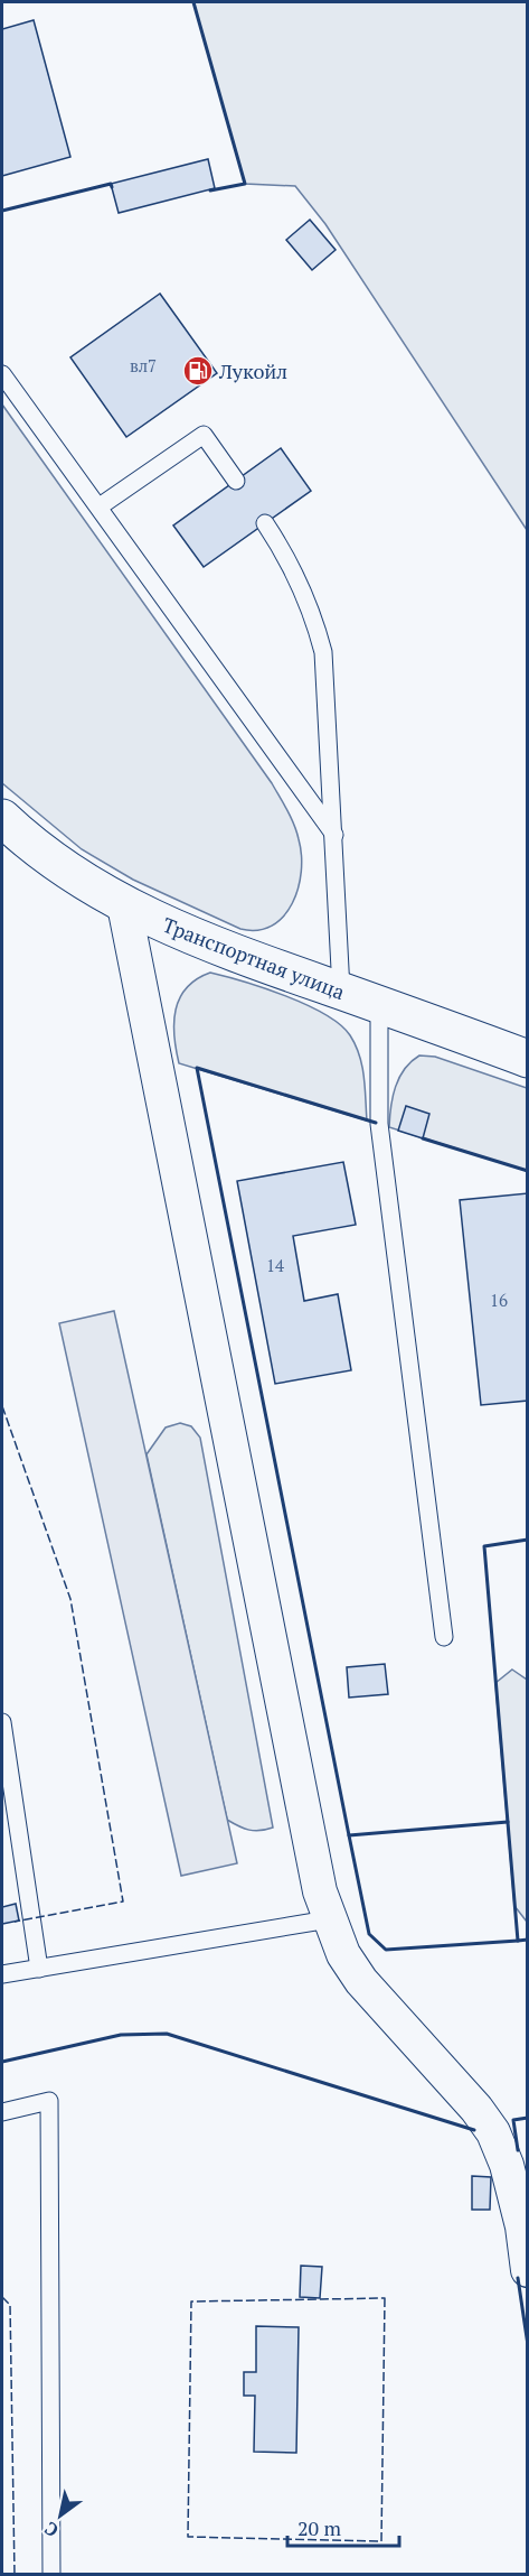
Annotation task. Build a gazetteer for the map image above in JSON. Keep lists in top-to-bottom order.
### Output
{
  "streets": {
    "street": ["Транспортная улица"]
  },
  "places": {
    "fuel station": ["Лукойл"]
  },
  "house_numbers": ["вл7", "14", "16"],
  "scale_bar": "20 m",
  "north": "bottom left"
}
